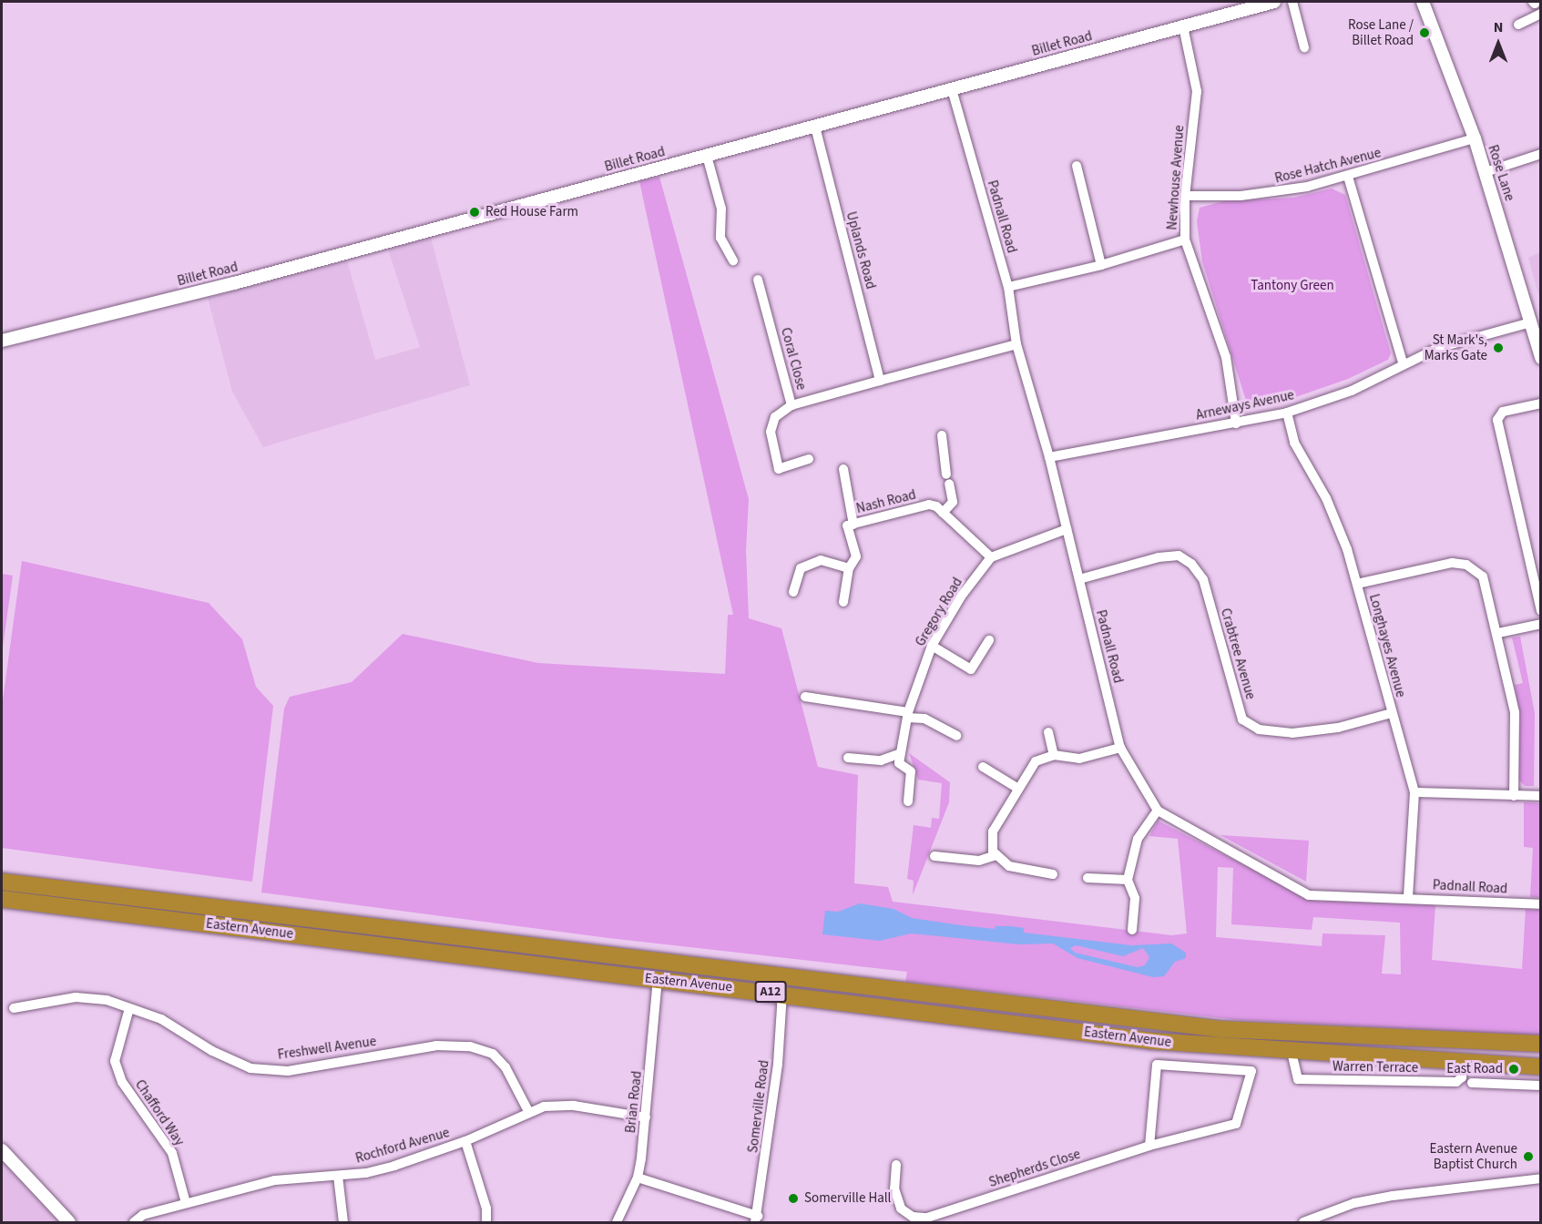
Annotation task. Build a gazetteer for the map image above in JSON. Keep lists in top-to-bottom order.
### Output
{
  "streets": {
    "highway": ["Eastern Avenue", "A12"],
    "street": [
      "Billet Road",
      "Rose Hatch Avenue",
      "Rose Lane",
      "Newhouse Avenue",
      "Padnall Road",
      "Uplands Road",
      "Coral Close",
      "Arneways Avenue",
      "Nash Road",
      "Gregory Road",
      "Longhayes Avenue",
      "Crabtree Avenue",
      "Freshwell Avenue",
      "Warren Terrace",
      "Brian Road",
      "Somerville Road",
      "Chafford Way",
      "Rochford Avenue",
      "Shepherds Close"
    ]
  },
  "crossings": [
    ["Billet Road", "Newhouse Avenue"],
    ["Billet Road", "Padnall Road"],
    ["Billet Road", "Uplands Road"],
    ["Rose Hatch Avenue", "Rose Lane"],
    ["Rose Hatch Avenue", "Newhouse Avenue"],
    ["Rose Lane", "Arneways Avenue"],
    ["Newhouse Avenue", "Arneways Avenue"],
    ["Padnall Road", "Arneways Avenue"],
    ["Padnall Road", "Longhayes Avenue"],
    ["Padnall Road", "Crabtree Avenue"],
    ["Arneways Avenue", "Longhayes Avenue"],
    ["Longhayes Avenue", "Crabtree Avenue"],
    ["Eastern Avenue", "Warren Terrace"],
    ["Eastern Avenue", "Brian Road"],
    ["Eastern Avenue", "Somerville Road"],
    ["Freshwell Avenue", "Chafford Way"],
    ["Freshwell Avenue", "Rochford Avenue"],
    ["Brian Road", "Rochford Avenue"],
    ["Chafford Way", "Rochford Avenue"]
  ],
  "parks": ["Tantony Green"],
  "places": [
    "Rose Lane / Billet Road",
    "Red House Farm",
    "St Mark's, Marks Gate",
    "East Road",
    "Eastern Avenue Baptist Church",
    "Somerville Hall"
  ],
  "north": "top"
}
